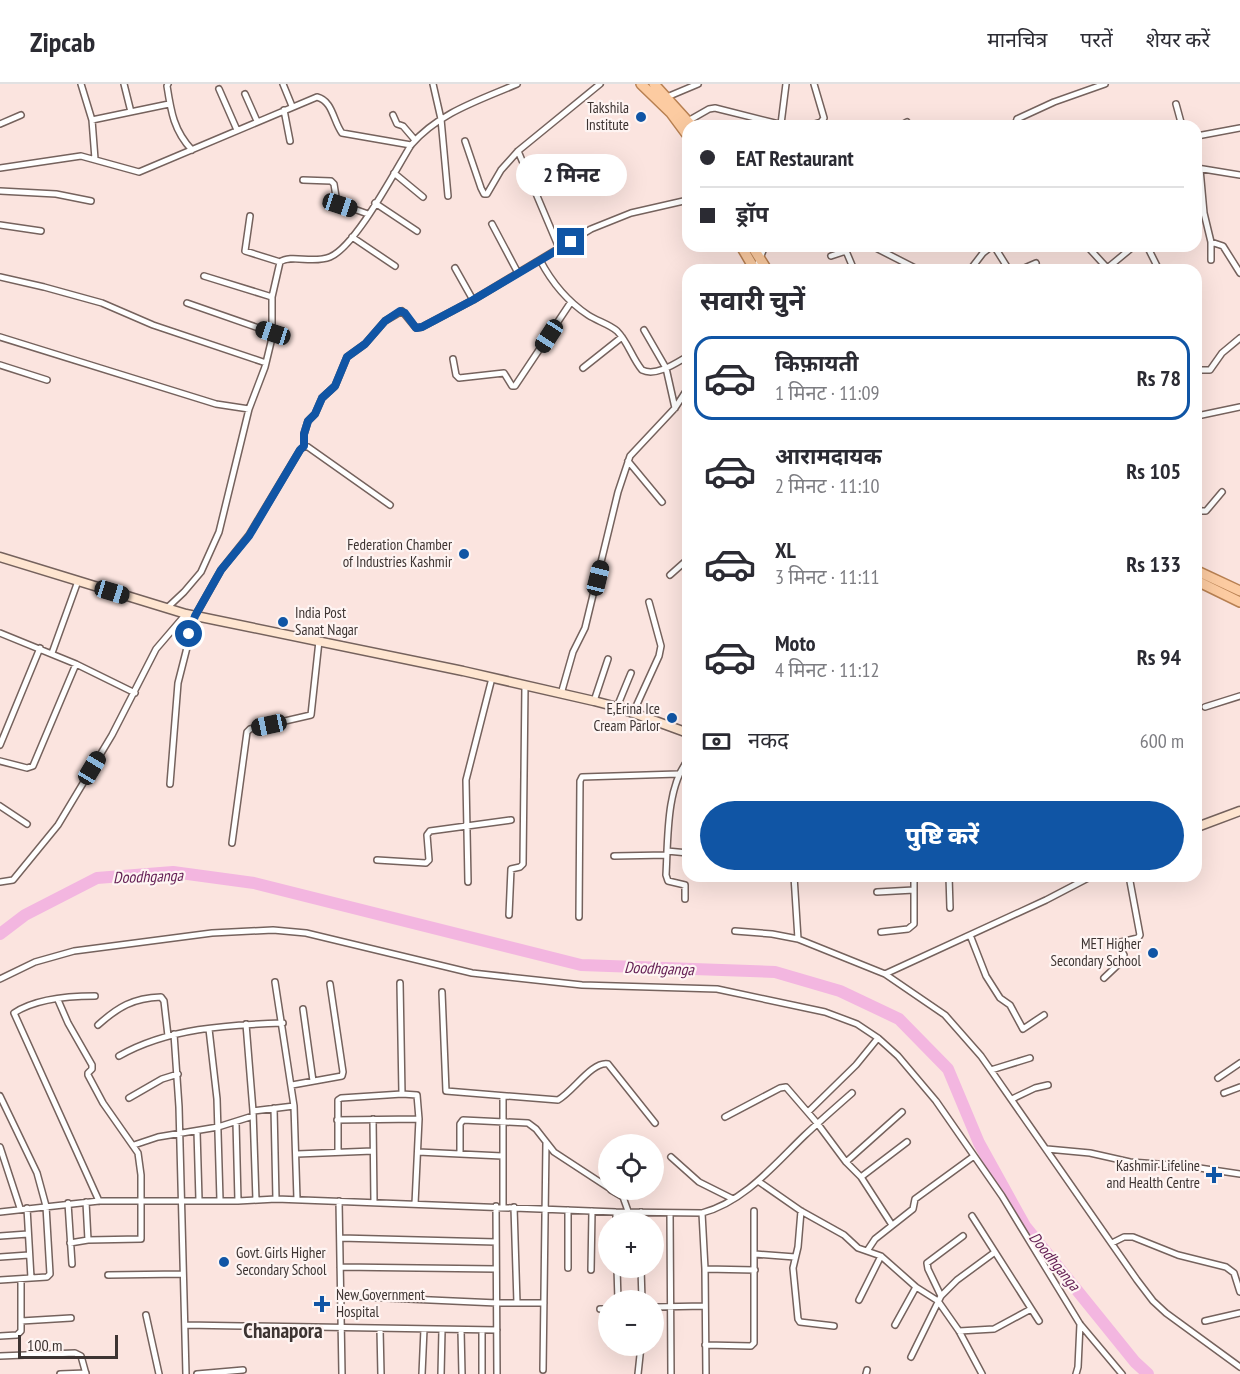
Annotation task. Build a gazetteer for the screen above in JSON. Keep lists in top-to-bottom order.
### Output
{
  "districts": ["Chanapora"],
  "water": ["Doodhganga"],
  "places": {
    "other": [
      "Takshila Institute",
      "Federation Chamber of Industries Kashmir",
      "India Post Sanat Nagar",
      "E,Erina Ice Cream Parlor",
      "MET Higher Secondary School",
      "Govt. Girls Higher Secondary School"
    ],
    "health": ["Kashmir Lifeline and Health Centre", "New Government Hospital"]
  },
  "scale_bar": "100 m",
  "page": {
    "header": "Zipcab",
    "nav": ["मानचित्र", "परतें", "शेयर करें"],
    "banner": ["EAT Restaurant", "ड्रॉप"],
    "bubble": "2 मिनट",
    "heading": "सवारी चुनें",
    "list": [
      {
        "name": "किफ़ायती",
        "note": "1 मिनट · 11:09",
        "value": "Rs 78"
      },
      {
        "name": "आरामदायक",
        "note": "2 मिनट · 11:10",
        "value": "Rs 105"
      },
      {
        "name": "XL",
        "note": "3 मिनट · 11:11",
        "value": "Rs 133"
      },
      {
        "name": "Moto",
        "note": "4 मिनट · 11:12",
        "value": "Rs 94"
      }
    ],
    "pay": ["नकद", "600 m"],
    "buttons": "पुष्टि करें",
    "map_buttons": ["+", "−"],
    "scale": "100 m"
  }
}
